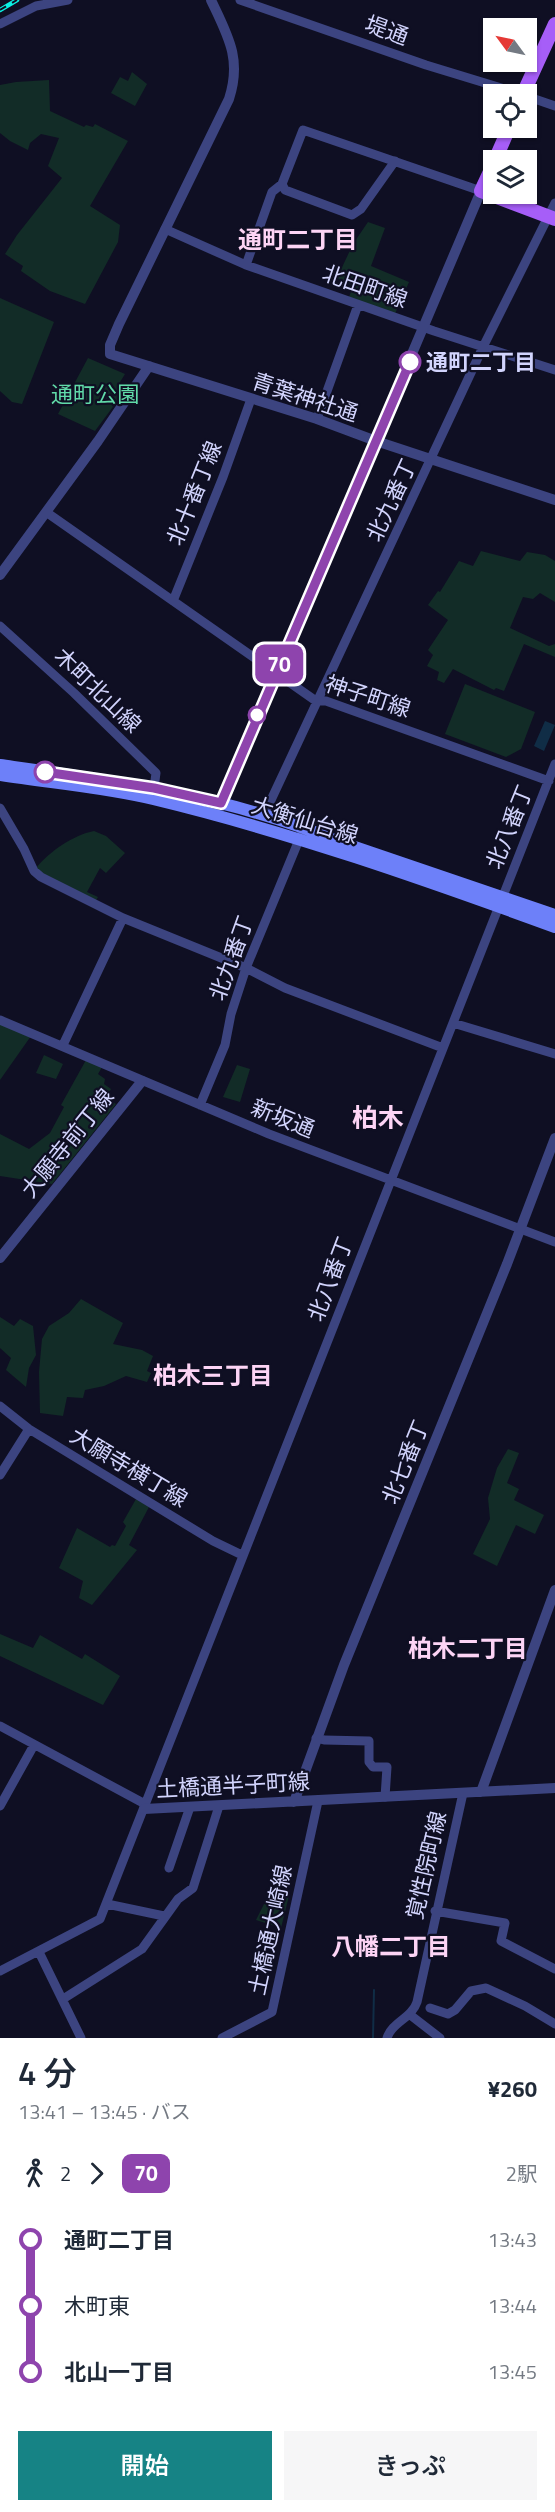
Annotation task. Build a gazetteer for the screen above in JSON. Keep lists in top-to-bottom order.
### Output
{
  "streets": {
    "main road": ["大衡仙台線"],
    "street": [
      "堤通",
      "北田町線",
      "青葉神社通",
      "北十番丁線",
      "北九番丁",
      "木町北山線",
      "神子町線",
      "北八番丁",
      "新坂通",
      "大願寺前丁線",
      "北七番丁",
      "大願寺横丁線",
      "土橋通半子町線",
      "覚性院町線",
      "土橋通大崎線"
    ]
  },
  "crossings": [
    ["北田町線", "青葉神社通"],
    ["北田町線", "北九番丁"],
    ["青葉神社通", "北十番丁線"],
    ["青葉神社通", "北九番丁"],
    ["北十番丁線", "神子町線"],
    ["北九番丁", "神子町線"],
    ["北九番丁", "大衡仙台線"],
    ["北九番丁", "新坂通"],
    ["木町北山線", "大衡仙台線"],
    ["神子町線", "北八番丁"],
    ["大衡仙台線", "北八番丁"],
    ["北八番丁", "新坂通"],
    ["北八番丁", "大願寺横丁線"],
    ["北八番丁", "土橋通半子町線"],
    ["新坂通", "大願寺前丁線"],
    ["新坂通", "北七番丁"],
    ["北七番丁", "土橋通半子町線"],
    ["土橋通半子町線", "覚性院町線"],
    ["土橋通半子町線", "土橋通大崎線"]
  ],
  "districts": [
    "通町二丁目",
    "柏木",
    "柏木三丁目",
    "柏木二丁目",
    "八幡二丁目"
  ],
  "parks": ["通町公園"],
  "places": ["通町二丁目"],
  "lines": ["bus line 70"],
  "north": "top left",
  "page": {
    "on_map": "70",
    "heading": ["4 分", "13:41 – 13:45 · バス", "¥260"],
    "legs": ["2", "70", "2駅"],
    "list": [
      {
        "name": "通町二丁目",
        "value": "13:43"
      },
      {
        "name": "木町東",
        "value": "13:44"
      },
      {
        "name": "北山一丁目",
        "value": "13:45"
      }
    ],
    "buttons": ["開始", "きっぷ"]
  }
}
